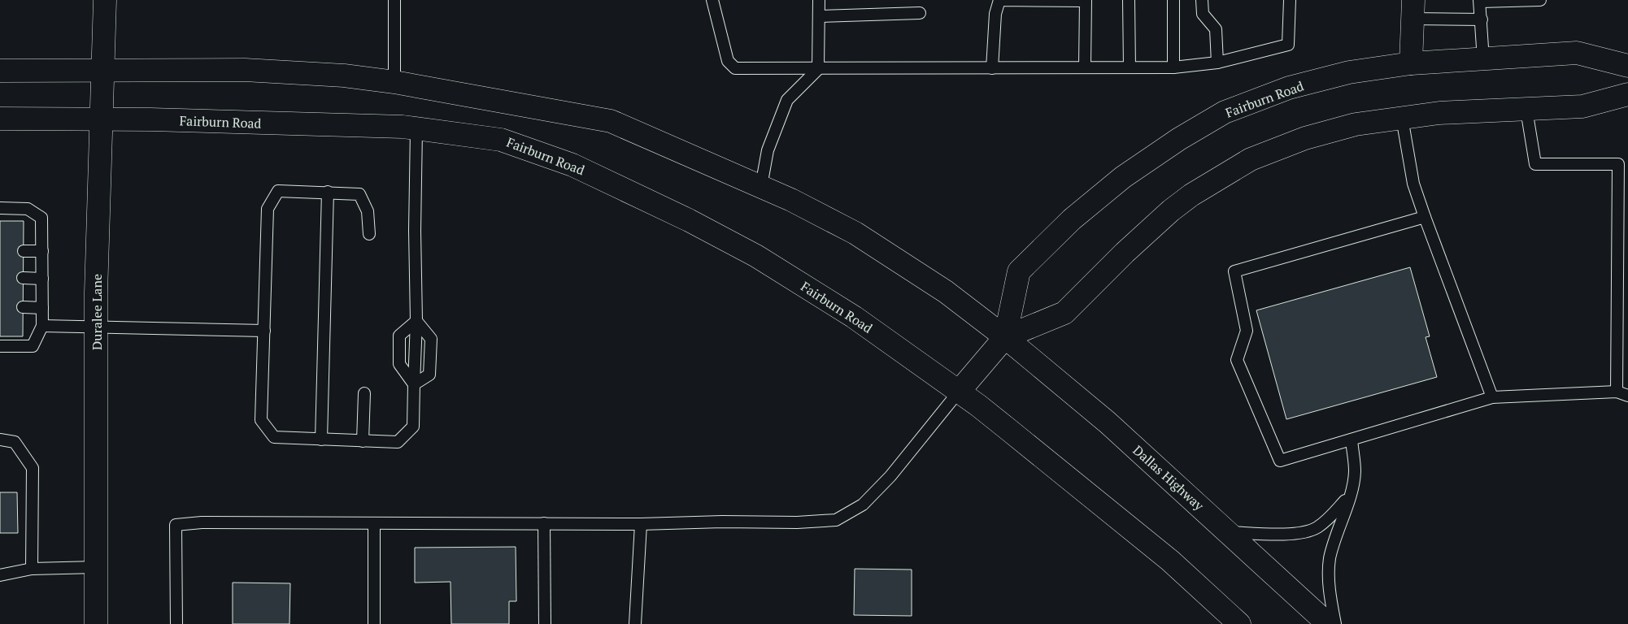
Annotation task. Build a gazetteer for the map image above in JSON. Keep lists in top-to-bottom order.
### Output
{
  "streets": {
    "main road": ["Fairburn Road", "Duralee Lane", "Dallas Highway"]
  },
  "crossings": [
    ["Fairburn Road", "Duralee Lane"],
    ["Fairburn Road", "Dallas Highway"]
  ]
}
